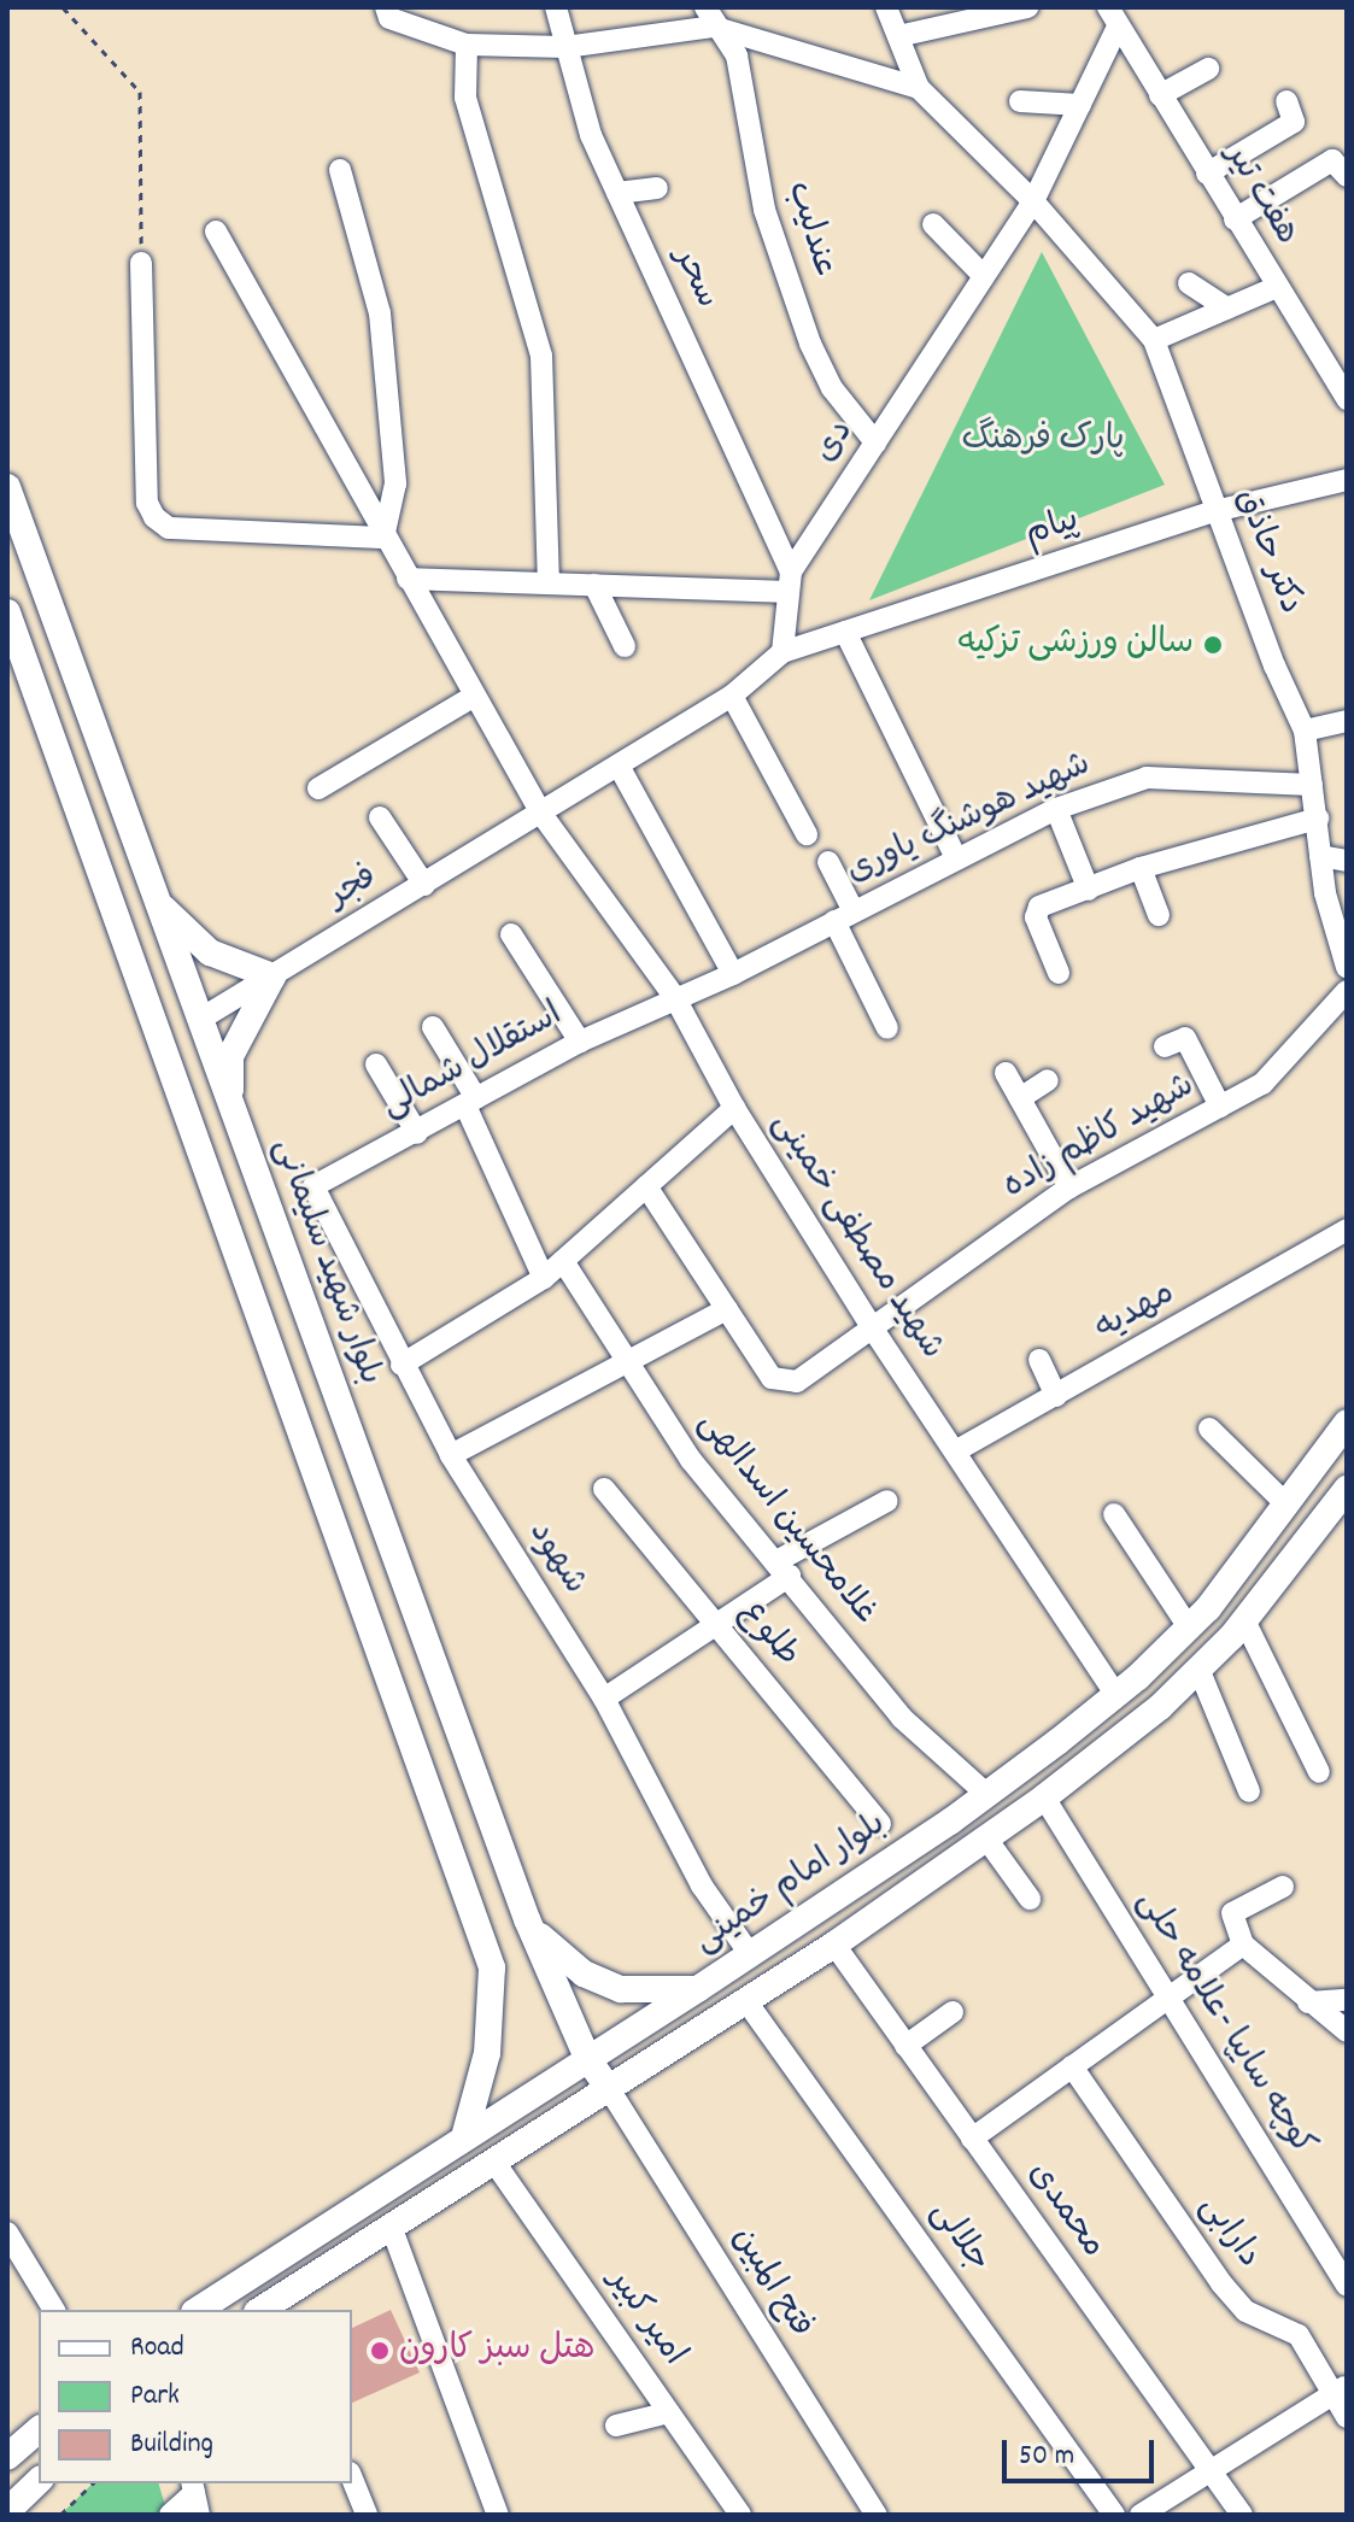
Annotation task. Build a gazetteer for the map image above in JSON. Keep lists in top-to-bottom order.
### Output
{
  "streets": {
    "main road": ["بلوار شهید سلیمانی", "بلوار امام خمینی"],
    "street": [
      "هفت تیر",
      "عندلیب",
      "سحر",
      "دی",
      "پیام",
      "دکتر حاذق",
      "شهید هوشنگ یاوری",
      "فجر",
      "استقلال شمالی",
      "شهید کاظم زاده",
      "شهید مصطفی خمینی",
      "مهدیه",
      "غلامحسین اسدالهی",
      "شهود",
      "طلوع",
      "کوچه سایپا -علامه حلی",
      "محمدی",
      "دارابی",
      "جلالی",
      "فتح المبین",
      "امیر کبیر"
    ]
  },
  "crossings": [
    ["هفت تیر", "دی"],
    ["عندلیب", "دی"],
    ["سحر", "دی"],
    ["دی", "پیام"],
    ["دی", "دکتر حاذق"],
    ["پیام", "دکتر حاذق"],
    ["دکتر حاذق", "شهید هوشنگ یاوری"],
    ["شهید هوشنگ یاوری", "استقلال شمالی"],
    ["شهید هوشنگ یاوری", "شهید مصطفی خمینی"],
    ["فجر", "شهید مصطفی خمینی"],
    ["فجر", "بلوار شهید سلیمانی"],
    ["استقلال شمالی", "شهید مصطفی خمینی"],
    ["استقلال شمالی", "شهود"],
    ["شهید کاظم زاده", "شهید مصطفی خمینی"],
    ["شهید مصطفی خمینی", "مهدیه"],
    ["شهید مصطفی خمینی", "بلوار امام خمینی"],
    ["بلوار شهید سلیمانی", "بلوار امام خمینی"],
    ["بلوار شهید سلیمانی", "فتح المبین"],
    ["غلامحسین اسدالهی", "بلوار امام خمینی"],
    ["شهود", "بلوار امام خمینی"]
  ],
  "parks": ["پارک فرهنگ"],
  "places": ["سالن ورزشی تزکیه", "هتل سبز کارون"],
  "legend": ["Road", "Park", "Building"],
  "scale_bar": "50 m"
}
